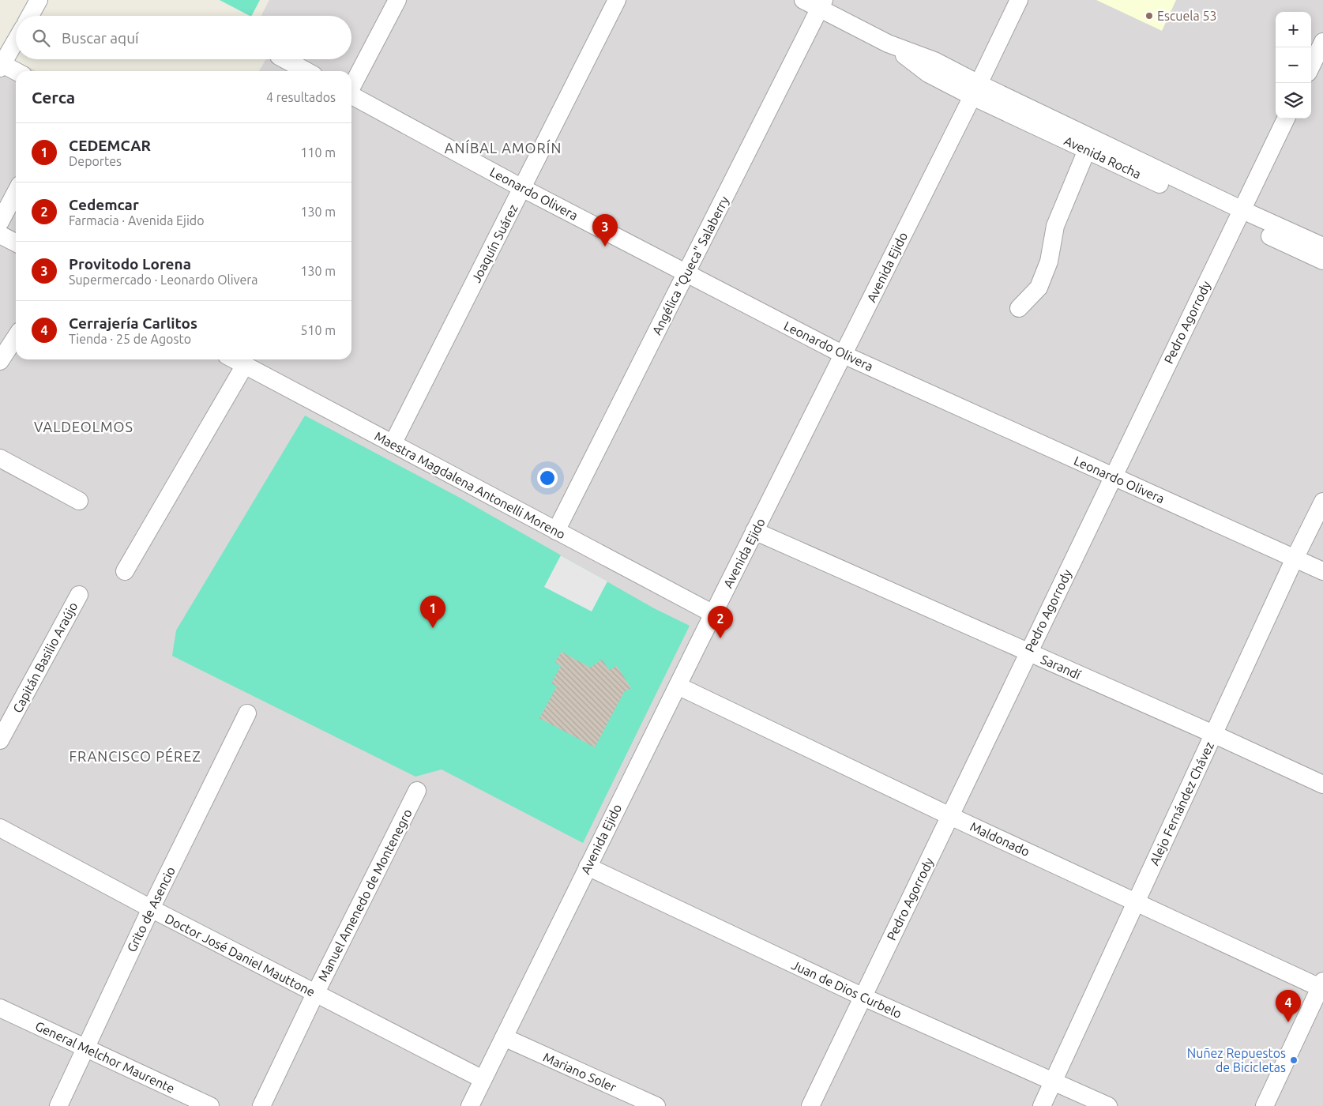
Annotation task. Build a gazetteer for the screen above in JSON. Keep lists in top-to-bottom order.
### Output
{
  "streets": {
    "street": [
      "Avenida Rocha",
      "Leonardo Olivera",
      "Joaquín Suárez",
      "Angélica \"Queca\" Salaberry",
      "Avenida Ejido",
      "Pedro Agorrody",
      "Maestra Magdalena Antonelli Moreno",
      "Capitán Basilio Araújo",
      "Sarandí",
      "Alejo Fernández Chávez",
      "Maldonado",
      "Manuel Amenedo de Montenegro",
      "Grito de Asencio",
      "Doctor José Daniel Mauttone",
      "Juan de Dios Curbelo",
      "General Melchor Maurente",
      "Mariano Soler"
    ]
  },
  "crossings": [
    ["Avenida Rocha", "Angélica \"Queca\" Salaberry"],
    ["Avenida Rocha", "Avenida Ejido"],
    ["Avenida Rocha", "Pedro Agorrody"],
    ["Leonardo Olivera", "Joaquín Suárez"],
    ["Leonardo Olivera", "Angélica \"Queca\" Salaberry"],
    ["Leonardo Olivera", "Avenida Ejido"],
    ["Leonardo Olivera", "Pedro Agorrody"],
    ["Leonardo Olivera", "Alejo Fernández Chávez"],
    ["Joaquín Suárez", "Maestra Magdalena Antonelli Moreno"],
    ["Angélica \"Queca\" Salaberry", "Maestra Magdalena Antonelli Moreno"],
    ["Avenida Ejido", "Maestra Magdalena Antonelli Moreno"],
    ["Avenida Ejido", "Sarandí"],
    ["Avenida Ejido", "Maldonado"],
    ["Avenida Ejido", "Doctor José Daniel Mauttone"],
    ["Avenida Ejido", "Juan de Dios Curbelo"],
    ["Avenida Ejido", "Mariano Soler"],
    ["Pedro Agorrody", "Sarandí"],
    ["Pedro Agorrody", "Maldonado"],
    ["Pedro Agorrody", "Juan de Dios Curbelo"],
    ["Sarandí", "Alejo Fernández Chávez"],
    ["Alejo Fernández Chávez", "Maldonado"],
    ["Alejo Fernández Chávez", "Juan de Dios Curbelo"],
    ["Manuel Amenedo de Montenegro", "Doctor José Daniel Mauttone"],
    ["Grito de Asencio", "Doctor José Daniel Mauttone"],
    ["Grito de Asencio", "General Melchor Maurente"]
  ],
  "districts": ["ANÍBAL AMORÍN", "VALDEOLMOS", "FRANCISCO PÉREZ"],
  "places": ["Escuela 53", "Nuñez Repuestos de Bicicletas"],
  "page": {
    "map_buttons": ["+", "−"],
    "search": "Buscar aquí",
    "heading": ["Cerca", "4 resultados"],
    "list": [
      {
        "mark": "1",
        "name": "CEDEMCAR",
        "note": "Deportes",
        "value": "110 m"
      },
      {
        "mark": "2",
        "name": "Cedemcar",
        "note": "Farmacia · Avenida Ejido",
        "value": "130 m"
      },
      {
        "mark": "3",
        "name": "Provitodo Lorena",
        "note": "Supermercado · Leonardo Olivera",
        "value": "130 m"
      },
      {
        "mark": "4",
        "name": "Cerrajería Carlitos",
        "note": "Tienda · 25 de Agosto",
        "value": "510 m"
      }
    ],
    "pins": [
      "3",
      "1",
      "2",
      "4"
    ]
  }
}
